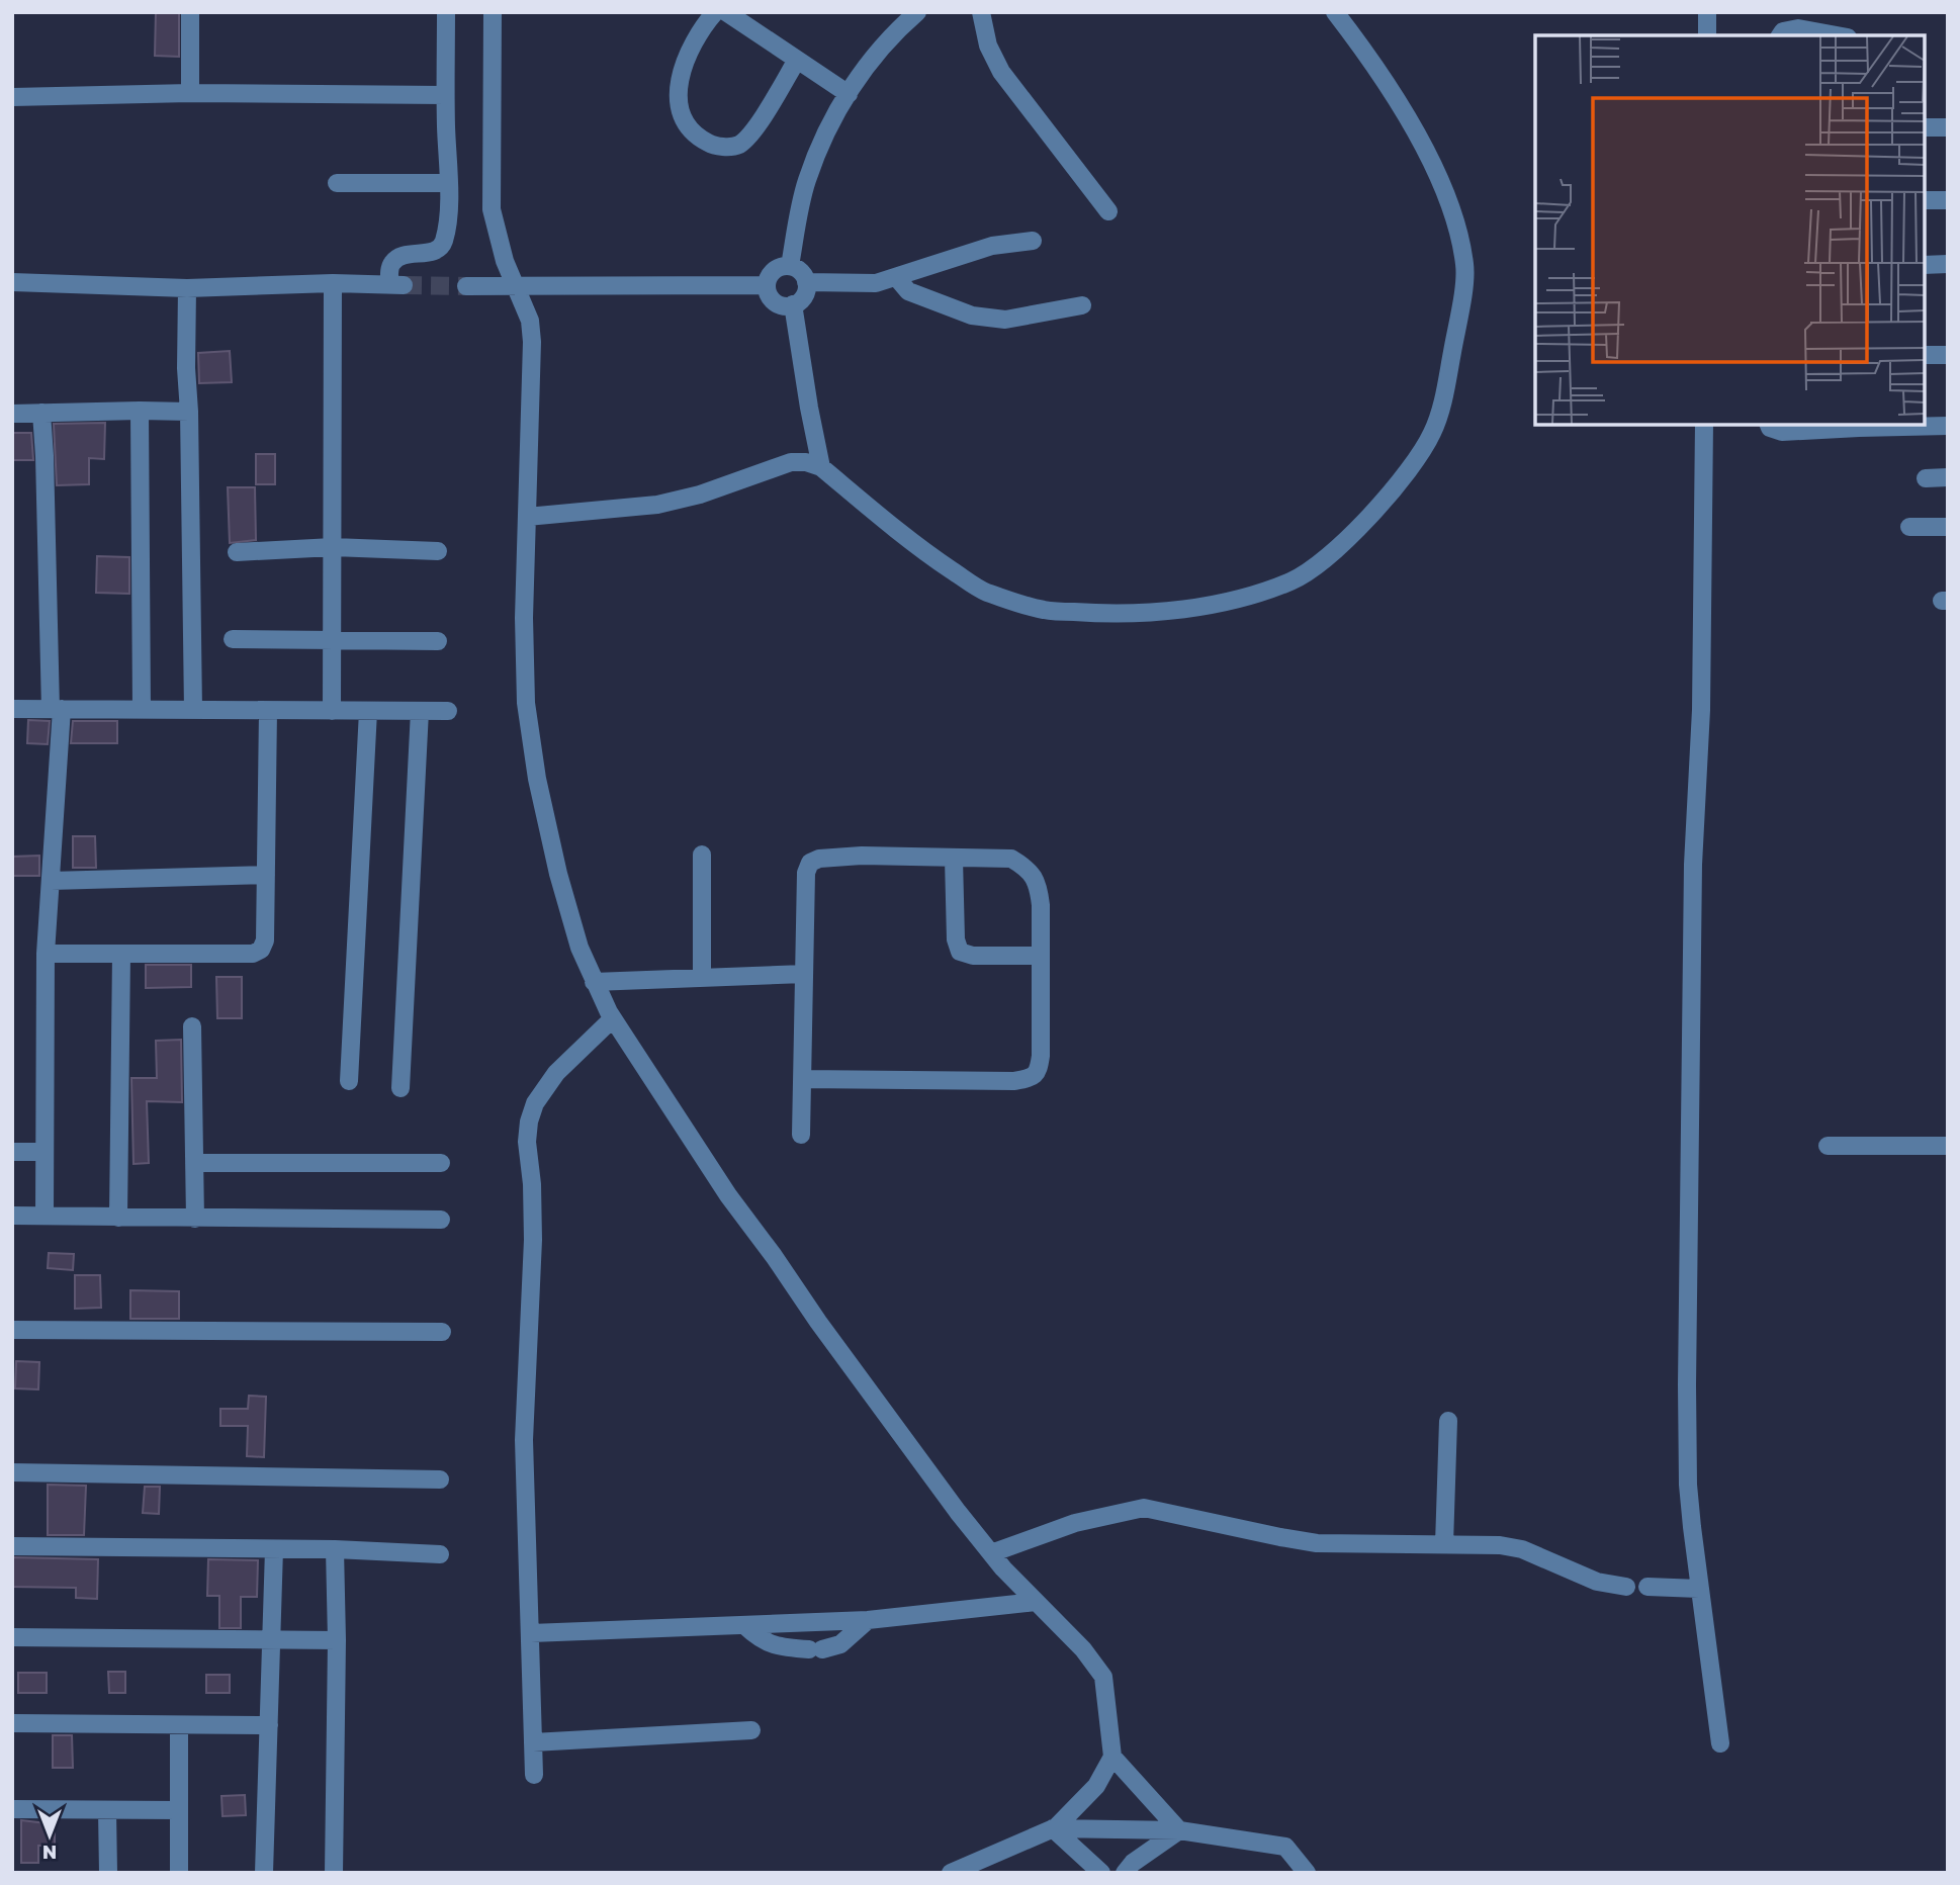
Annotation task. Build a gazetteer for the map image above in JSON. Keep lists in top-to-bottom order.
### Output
{
  "north": "bottom"
}
